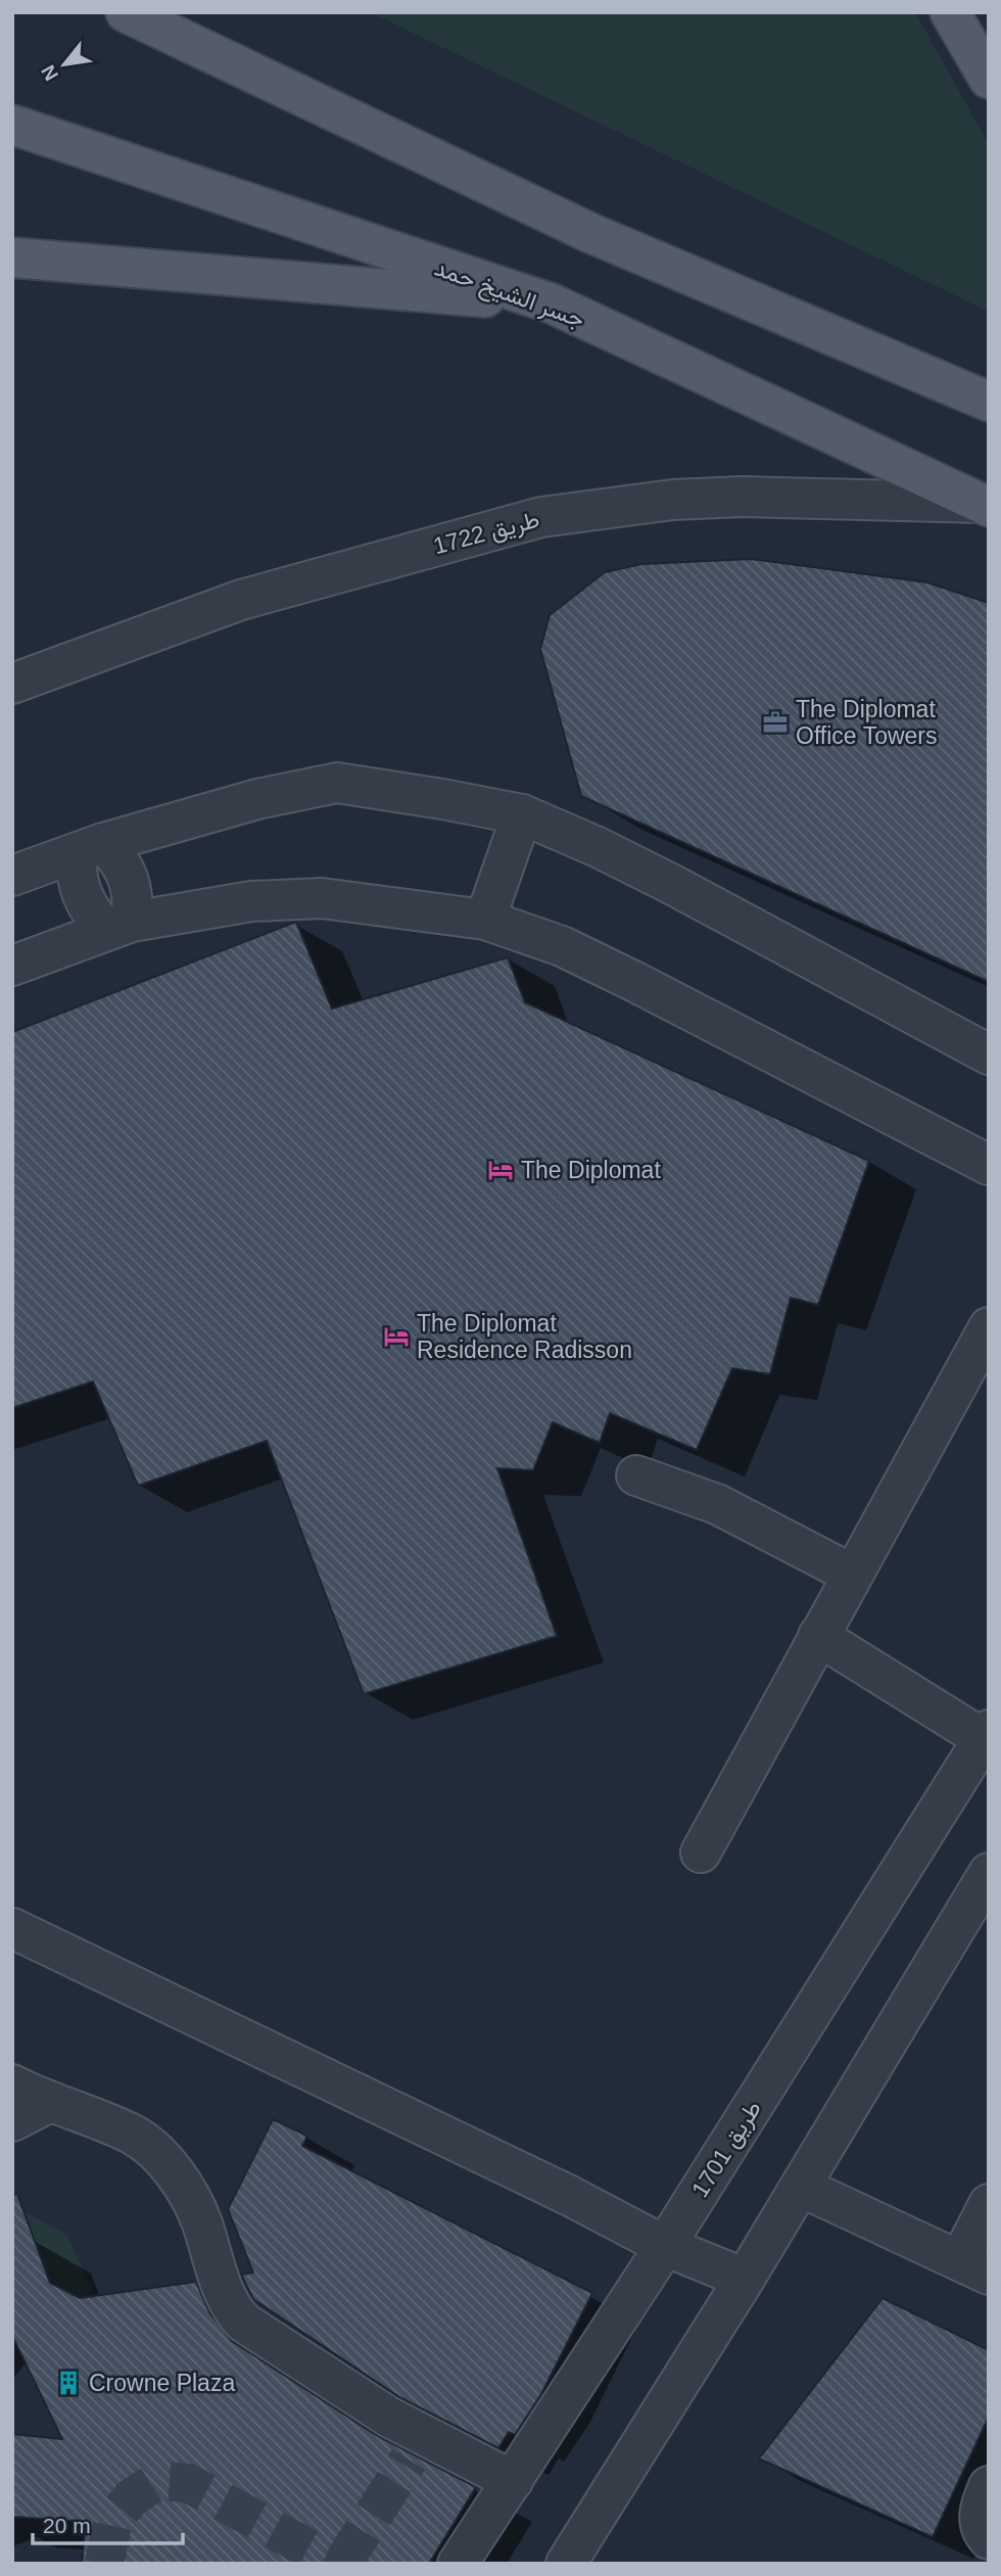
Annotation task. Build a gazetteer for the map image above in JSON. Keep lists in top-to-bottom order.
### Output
{
  "streets": {
    "main road": ["جسر الشيخ حمد"],
    "street": ["طريق 1722", "طريق 1701"]
  },
  "crossings": [
    ["جسر الشيخ حمد", "طريق 1722"]
  ],
  "places": {
    "office": ["The Diplomat Office Towers"],
    "hotel": ["The Diplomat", "The Diplomat Residence Radisson"],
    "building": ["Crowne Plaza"]
  },
  "scale_bar": "20 m",
  "north": "bottom left"
}
